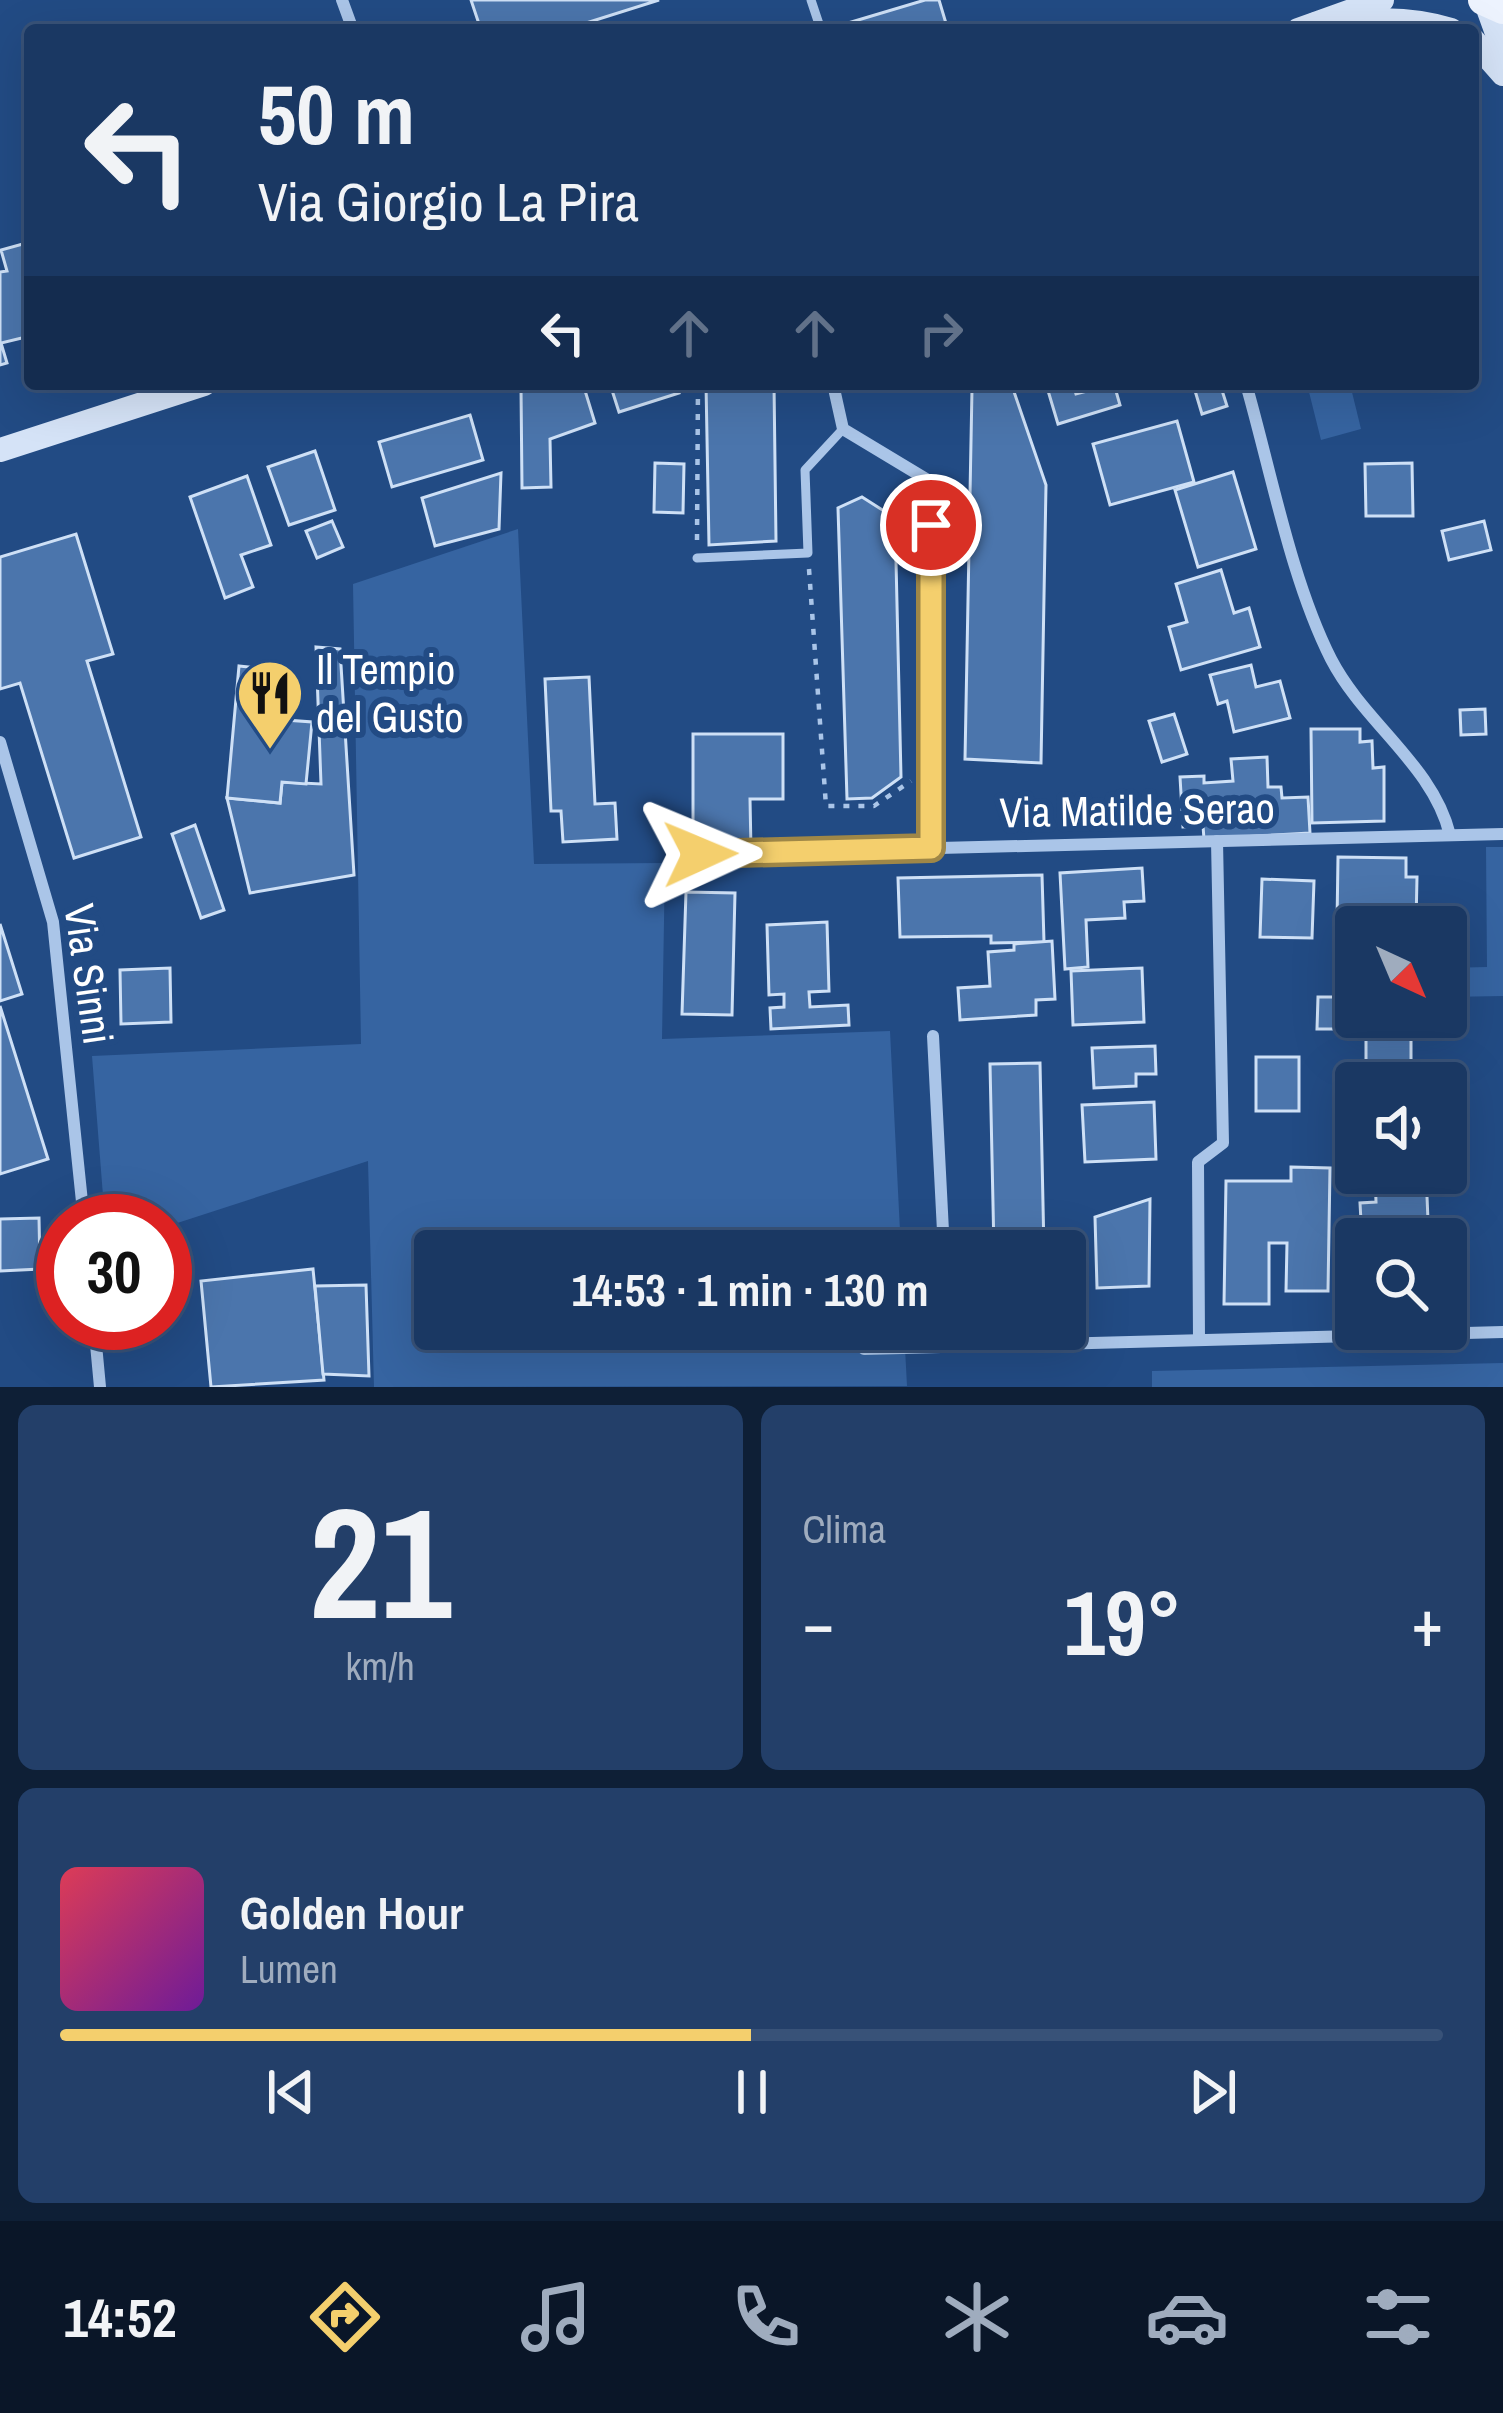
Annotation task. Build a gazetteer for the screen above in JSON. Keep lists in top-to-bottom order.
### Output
{
  "streets": {
    "street": ["Via Matilde Serao", "Via Sinni"]
  },
  "places": {
    "restaurant": ["Il Tempio del Gusto"]
  },
  "north": "bottom right",
  "page": {
    "turn": ["50 m", "Via Giorgio La Pira"],
    "limit": "30",
    "trip": "14:53 · 1 min · 130 m",
    "tile": [
      ["21", "km/h"],
      "Clima"
    ],
    "heat": ["−", "19°", "+"],
    "song": ["Golden Hour", "Lumen"],
    "tabs": "14:52"
  }
}
